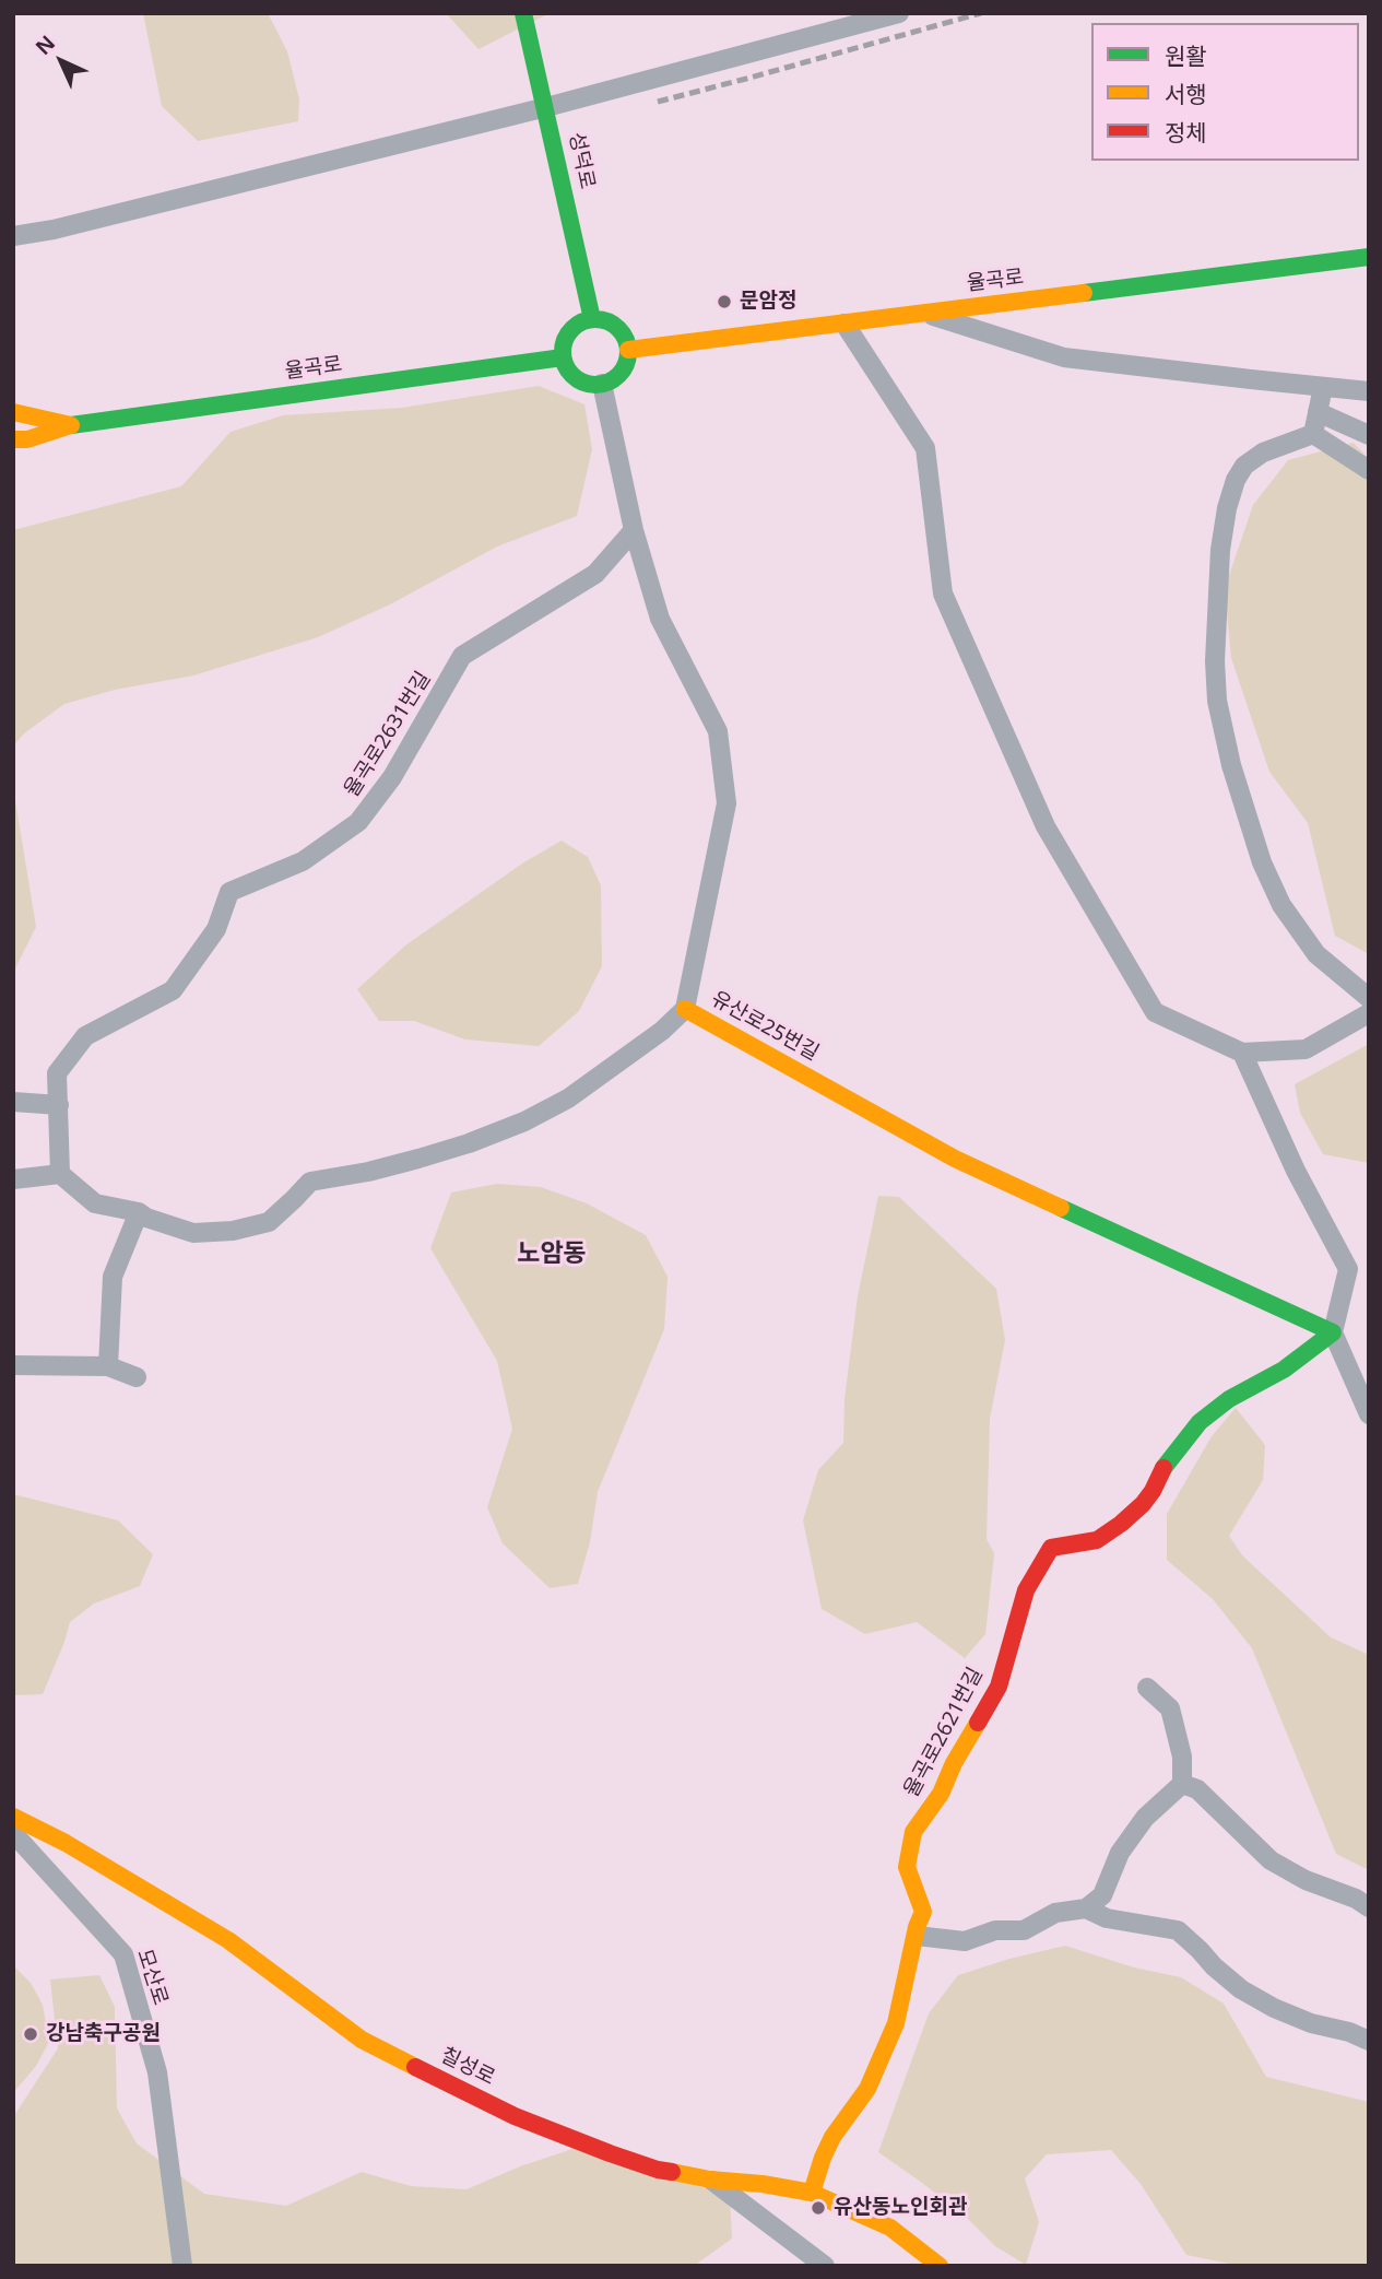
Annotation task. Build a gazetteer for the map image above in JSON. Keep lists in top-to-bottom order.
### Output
{
  "streets": {
    "street": [
      "성덕로",
      "율곡로",
      "율곡로2631번길",
      "유산로25번길",
      "율곡로2621번길",
      "모산로",
      "칠성로"
    ]
  },
  "crossings": [
    ["성덕로", "율곡로"],
    ["유산로25번길", "율곡로2621번길"],
    ["율곡로2621번길", "칠성로"]
  ],
  "districts": ["노암동"],
  "places": ["문암정", "강남축구공원", "유산동노인회관"],
  "legend": ["원활", "서행", "정체"],
  "north": "top left"
}
